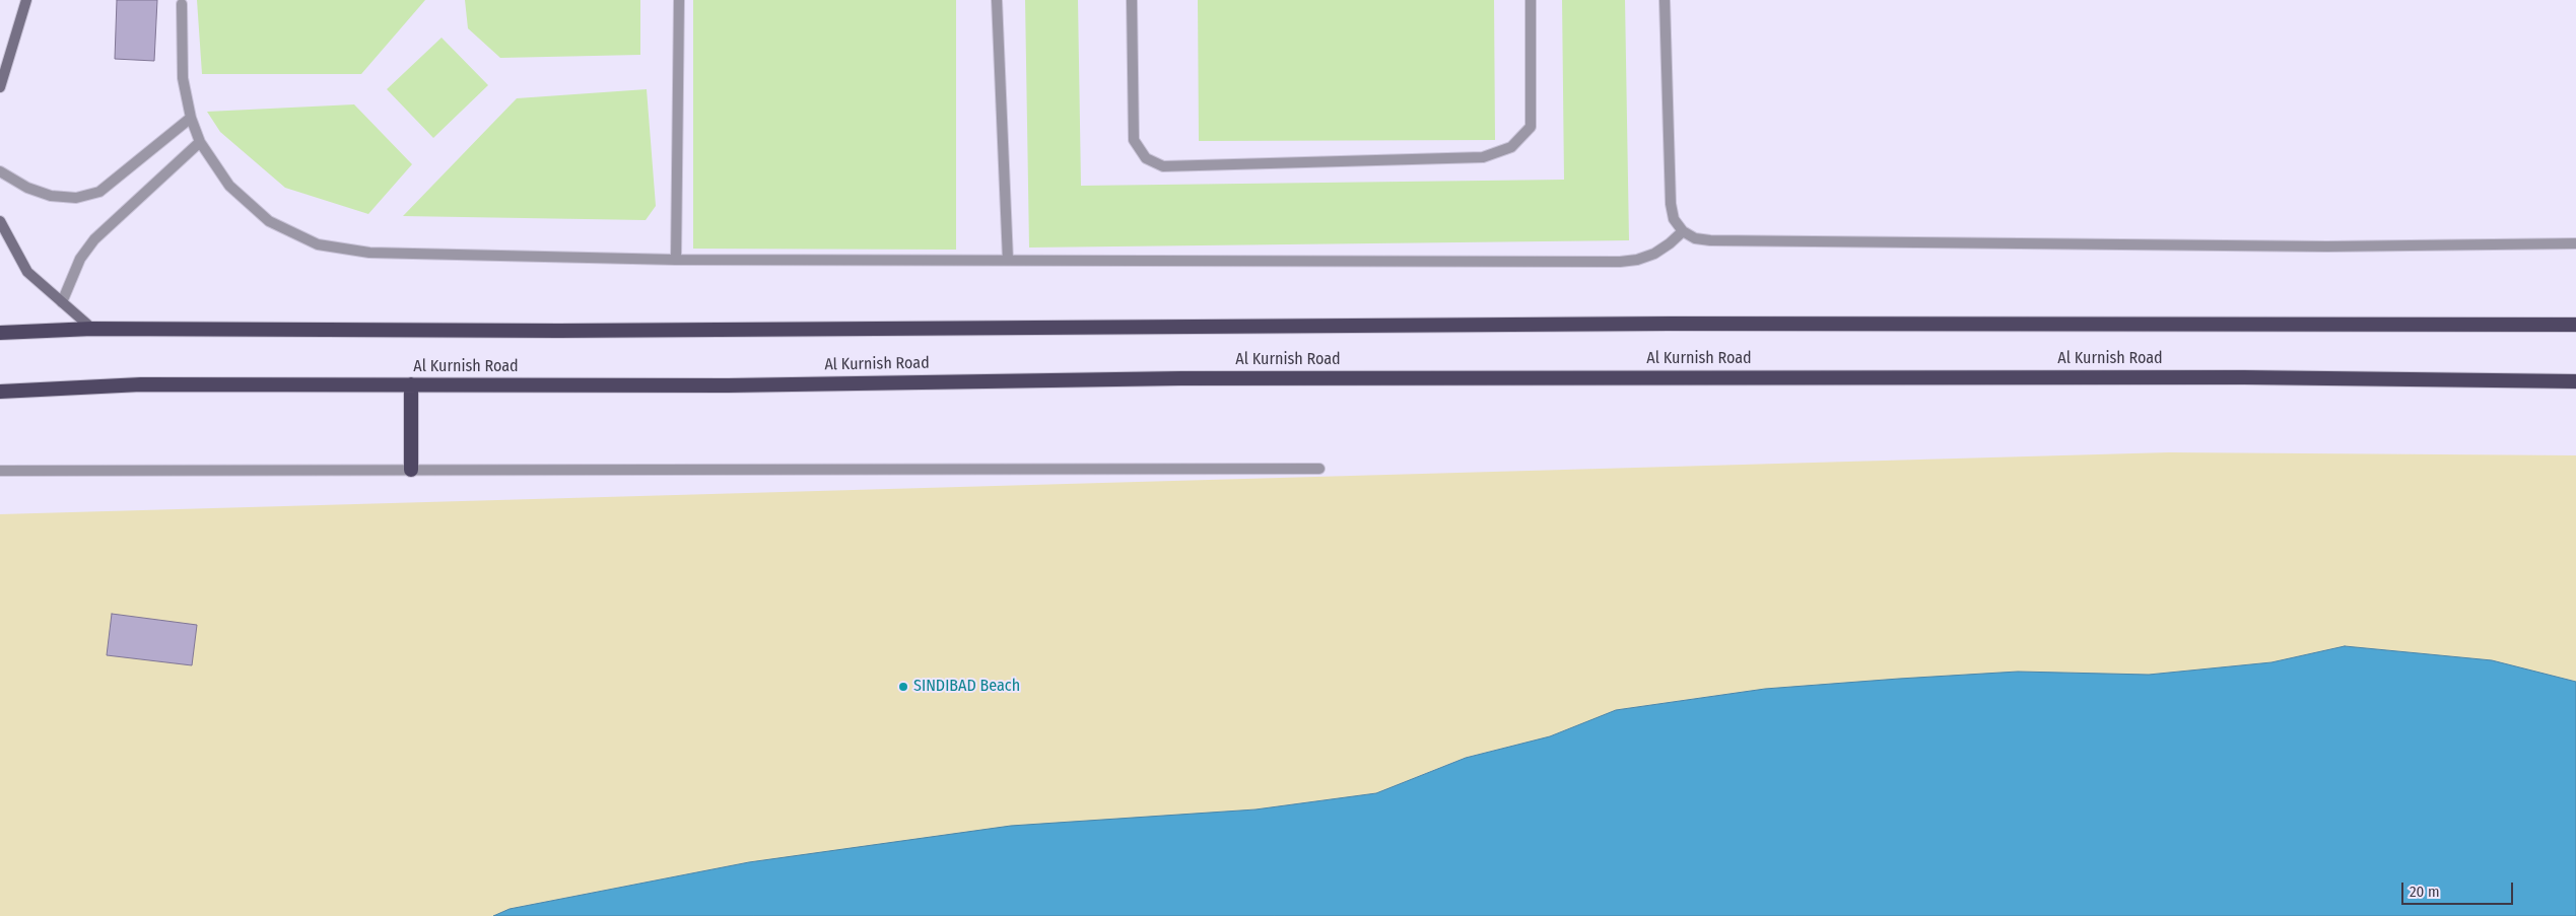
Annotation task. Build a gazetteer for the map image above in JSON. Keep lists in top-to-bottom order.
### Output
{
  "streets": {
    "highway": ["Al Kurnish Road"]
  },
  "places": ["SINDIBAD Beach"],
  "scale_bar": "20 m"
}
